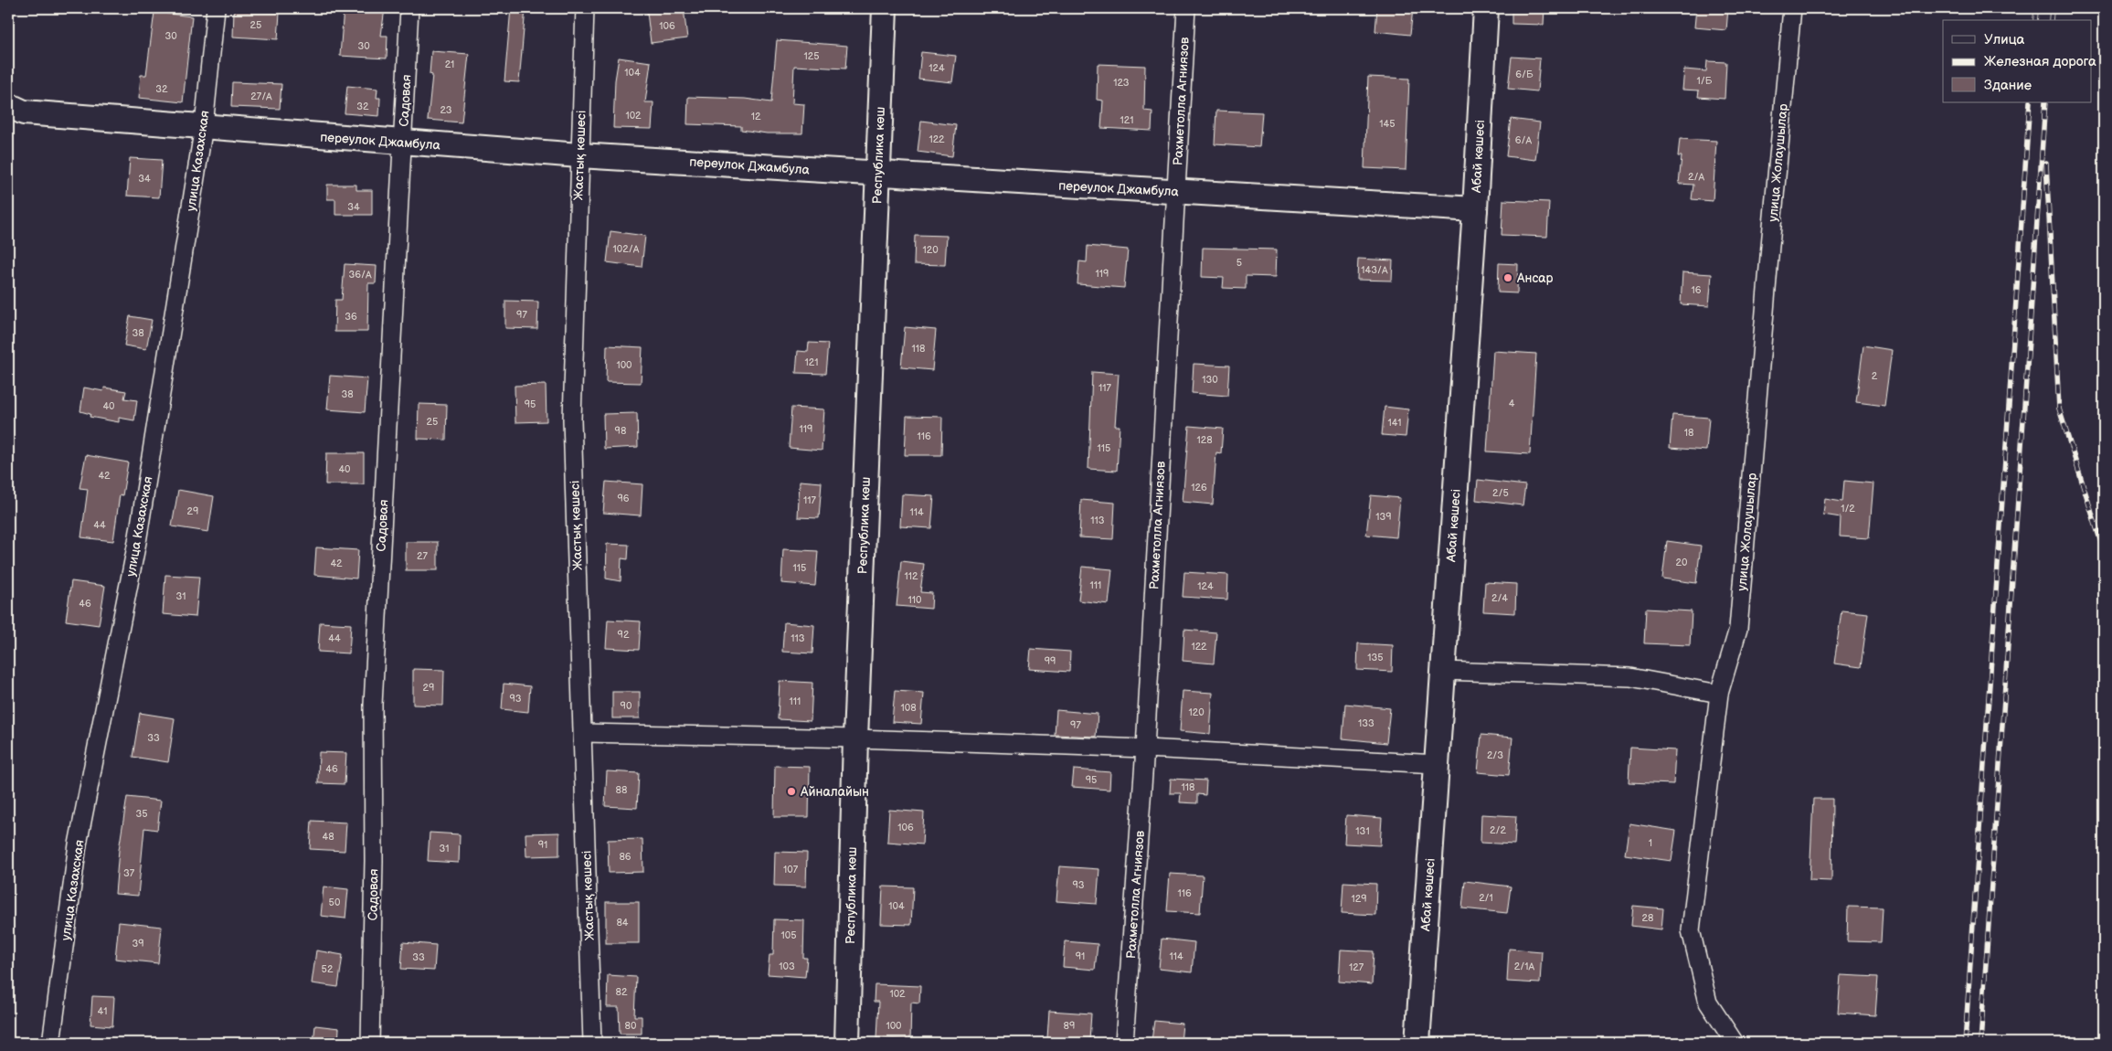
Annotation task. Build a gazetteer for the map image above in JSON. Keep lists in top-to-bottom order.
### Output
{
  "streets": {
    "main road": ["переулок Джамбула", "Республика көш", "Абай көшесі"],
    "street": [
      "Садовая",
      "Рахметолла Агниязов",
      "Жастық көшесі",
      "улица Казахская",
      "улица Жолаушылар"
    ]
  },
  "crossings": [
    ["Садовая", "переулок Джамбула"],
    ["Рахметолла Агниязов", "переулок Джамбула"],
    ["переулок Джамбула", "Жастық көшесі"],
    ["переулок Джамбула", "Республика көш"],
    ["переулок Джамбула", "Абай көшесі"],
    ["переулок Джамбула", "улица Казахская"]
  ],
  "places": ["Ансар", "Айналайын"],
  "house_numbers": [
    "25",
    "106",
    "30",
    "30",
    "125",
    "21",
    "124",
    "104",
    "6/Б",
    "1/Б",
    "123",
    "32",
    "27/А",
    "32",
    "23",
    "102",
    "12",
    "121",
    "145",
    "122",
    "6/А",
    "2/А",
    "34",
    "34",
    "102/А",
    "120",
    "5",
    "143/А",
    "119",
    "36/А",
    "16",
    "97",
    "36",
    "38",
    "118",
    "121",
    "100",
    "2",
    "130",
    "117",
    "38",
    "4",
    "95",
    "40",
    "25",
    "141",
    "119",
    "98",
    "18",
    "116",
    "128",
    "115",
    "40",
    "42",
    "126",
    "2/5",
    "96",
    "117",
    "1/2",
    "29",
    "114",
    "139",
    "113",
    "44",
    "27",
    "20",
    "42",
    "115",
    "112",
    "111",
    "124",
    "31",
    "2/4",
    "110",
    "46",
    "92",
    "44",
    "113",
    "122",
    "135",
    "99",
    "29",
    "93",
    "111",
    "90",
    "108",
    "120",
    "133",
    "97",
    "33",
    "2/3",
    "46",
    "95",
    "118",
    "88",
    "35",
    "106",
    "2/2",
    "131",
    "48",
    "1",
    "91",
    "31",
    "86",
    "107",
    "37",
    "93",
    "116",
    "2/1",
    "129",
    "50",
    "104",
    "28",
    "84",
    "105",
    "39",
    "91",
    "114",
    "33",
    "103",
    "2/1А",
    "127",
    "52",
    "82",
    "102",
    "41",
    "80",
    "100",
    "89"
  ],
  "legend": ["Улица", "Железная дорога", "Здание"]
}
